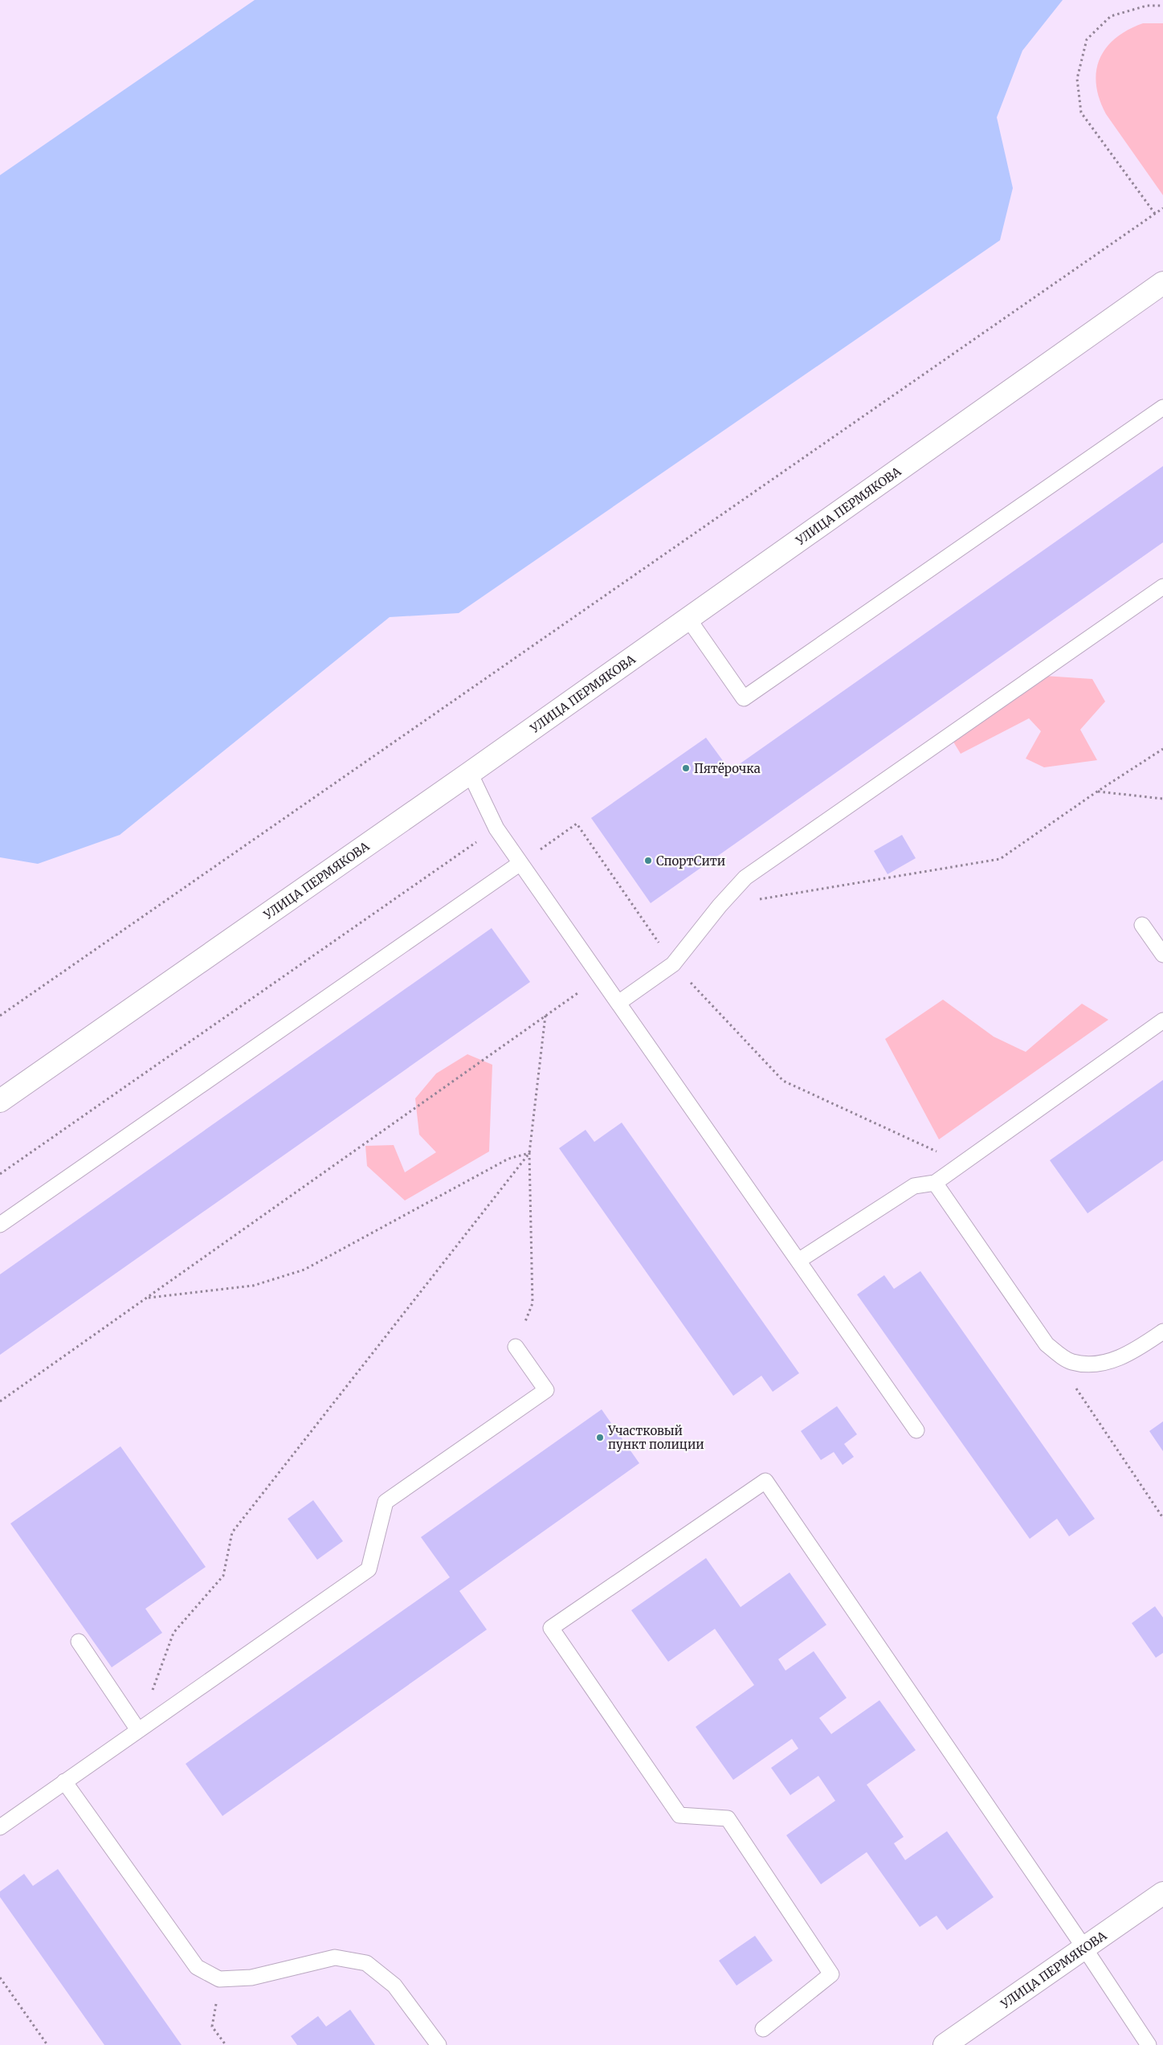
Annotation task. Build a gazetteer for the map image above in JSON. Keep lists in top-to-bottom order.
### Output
{
  "streets": {
    "street": ["УЛИЦА ПЕРМЯКОВА"]
  },
  "places": ["Пятёрочка", "СпортСити", "Участковый пункт полиции"]
}
